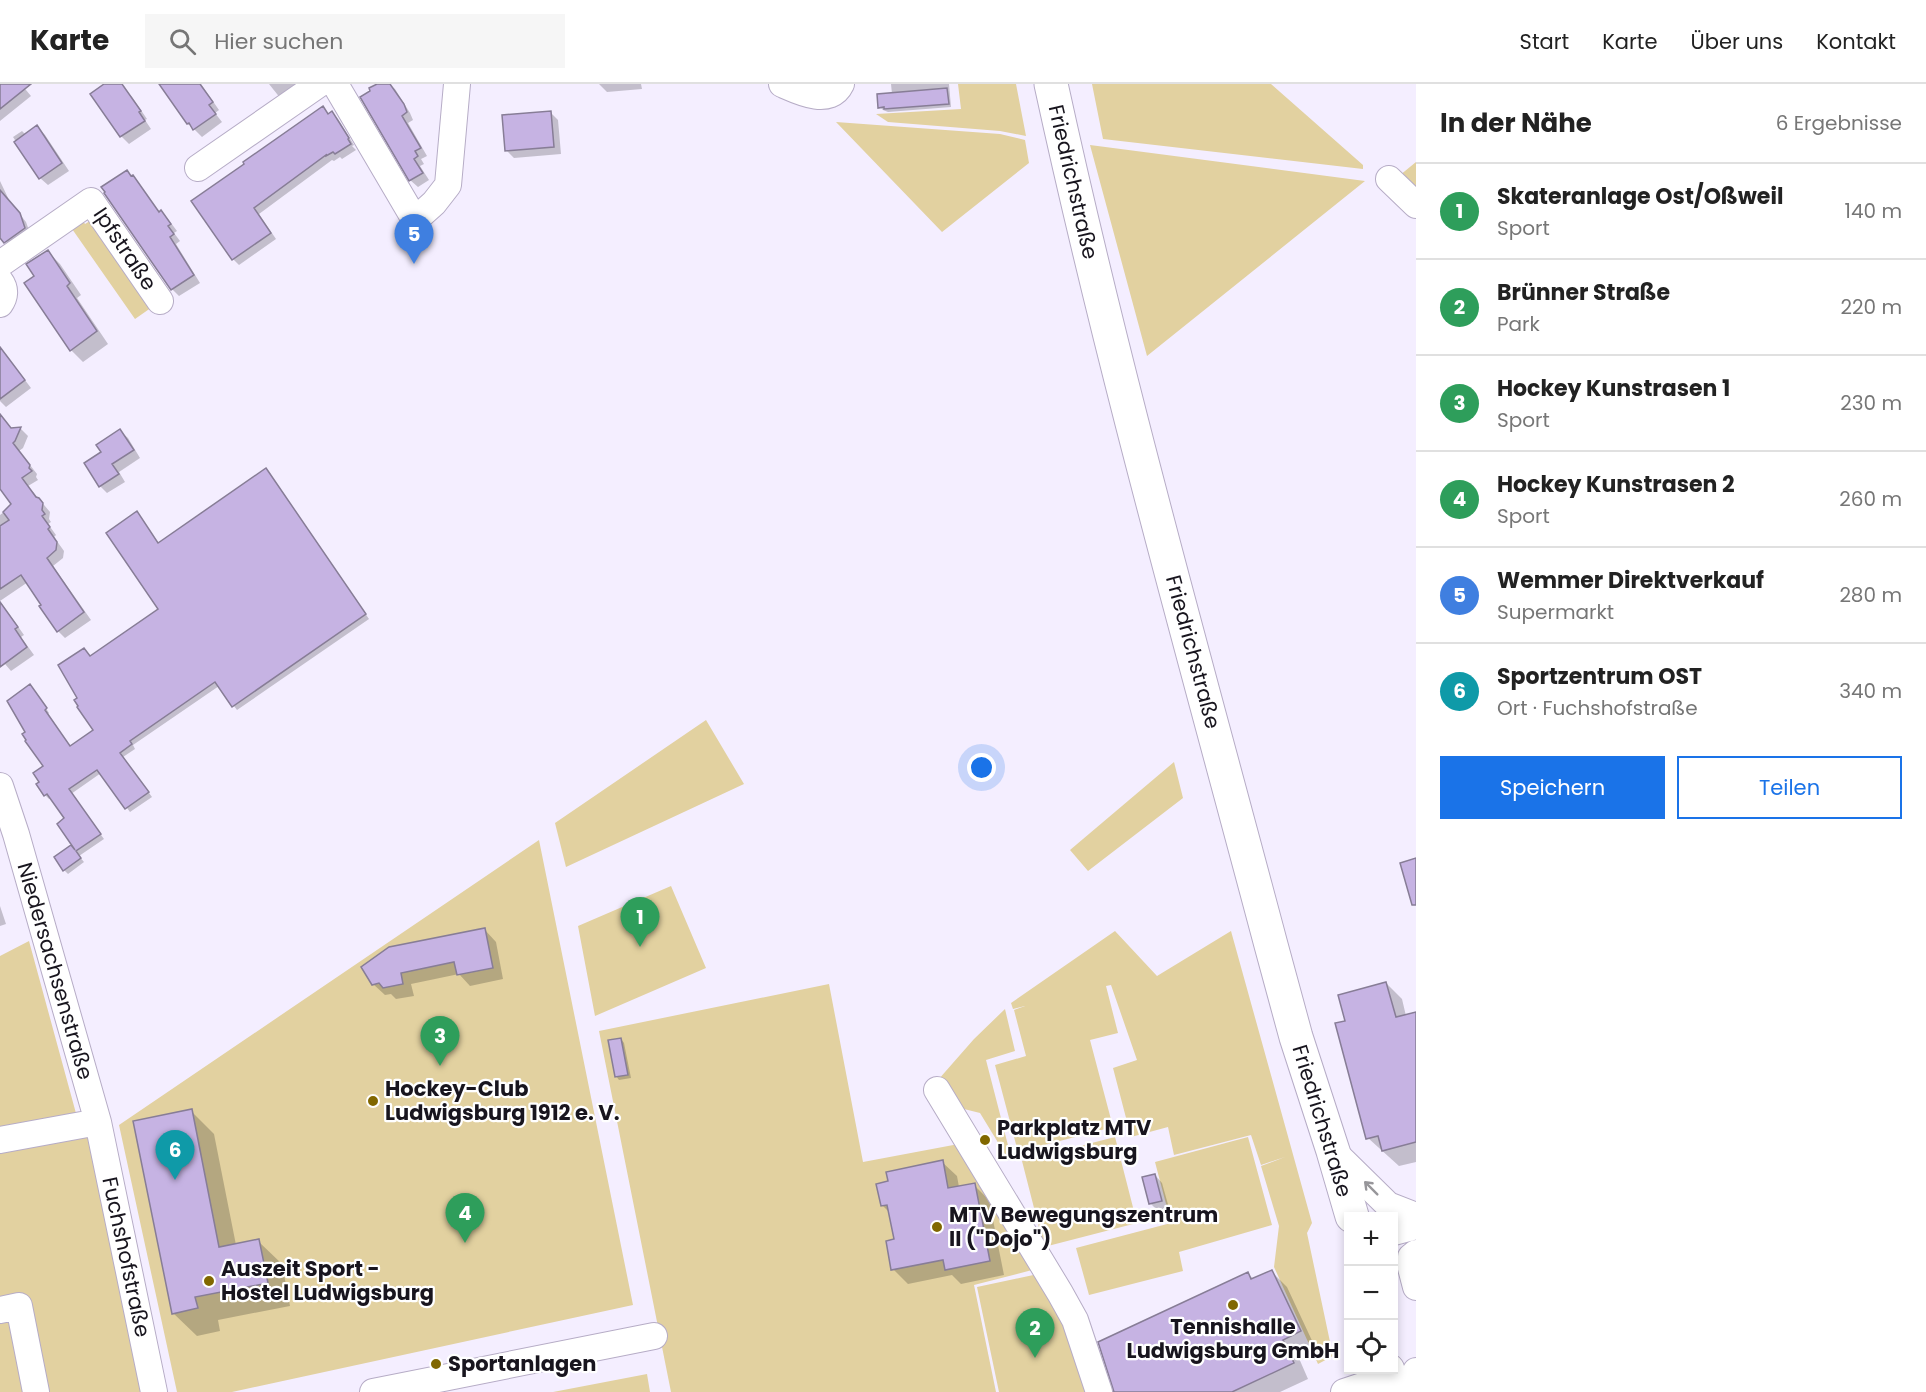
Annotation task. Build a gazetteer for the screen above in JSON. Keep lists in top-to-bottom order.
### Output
{
  "streets": {
    "main road": ["Friedrichstraße"],
    "street": ["Ipfstraße", "Niedersachsenstraße", "Fuchshofstraße"]
  },
  "crossings": [
    ["Niedersachsenstraße", "Fuchshofstraße"]
  ],
  "places": [
    "Hockey-Club Ludwigsburg 1912 e. V.",
    "Parkplatz MTV Ludwigsburg",
    "MTV Bewegungszentrum II (\"Dojo\")",
    "Auszeit Sport - Hostel Ludwigsburg",
    "Tennishalle Ludwigsburg GmbH",
    "Sportanlagen"
  ],
  "page": {
    "header": "Karte",
    "search": "Hier suchen",
    "nav": [
      "Start",
      "Karte",
      "Über uns",
      "Kontakt"
    ],
    "heading": ["In der Nähe", "6 Ergebnisse"],
    "list": [
      {
        "mark": "1",
        "name": "Skateranlage Ost/Oßweil",
        "note": "Sport",
        "value": "140 m"
      },
      {
        "mark": "2",
        "name": "Brünner Straße",
        "note": "Park",
        "value": "220 m"
      },
      {
        "mark": "3",
        "name": "Hockey Kunstrasen 1",
        "note": "Sport",
        "value": "230 m"
      },
      {
        "mark": "4",
        "name": "Hockey Kunstrasen 2",
        "note": "Sport",
        "value": "260 m"
      },
      {
        "mark": "5",
        "name": "Wemmer Direktverkauf",
        "note": "Supermarkt",
        "value": "280 m"
      },
      {
        "mark": "6",
        "name": "Sportzentrum OST",
        "note": "Ort · Fuchshofstraße",
        "value": "340 m"
      }
    ],
    "pins": [
      "5",
      "1",
      "3",
      "6",
      "4",
      "2"
    ],
    "buttons": ["Speichern", "Teilen"],
    "map_buttons": ["+", "−"]
  }
}
